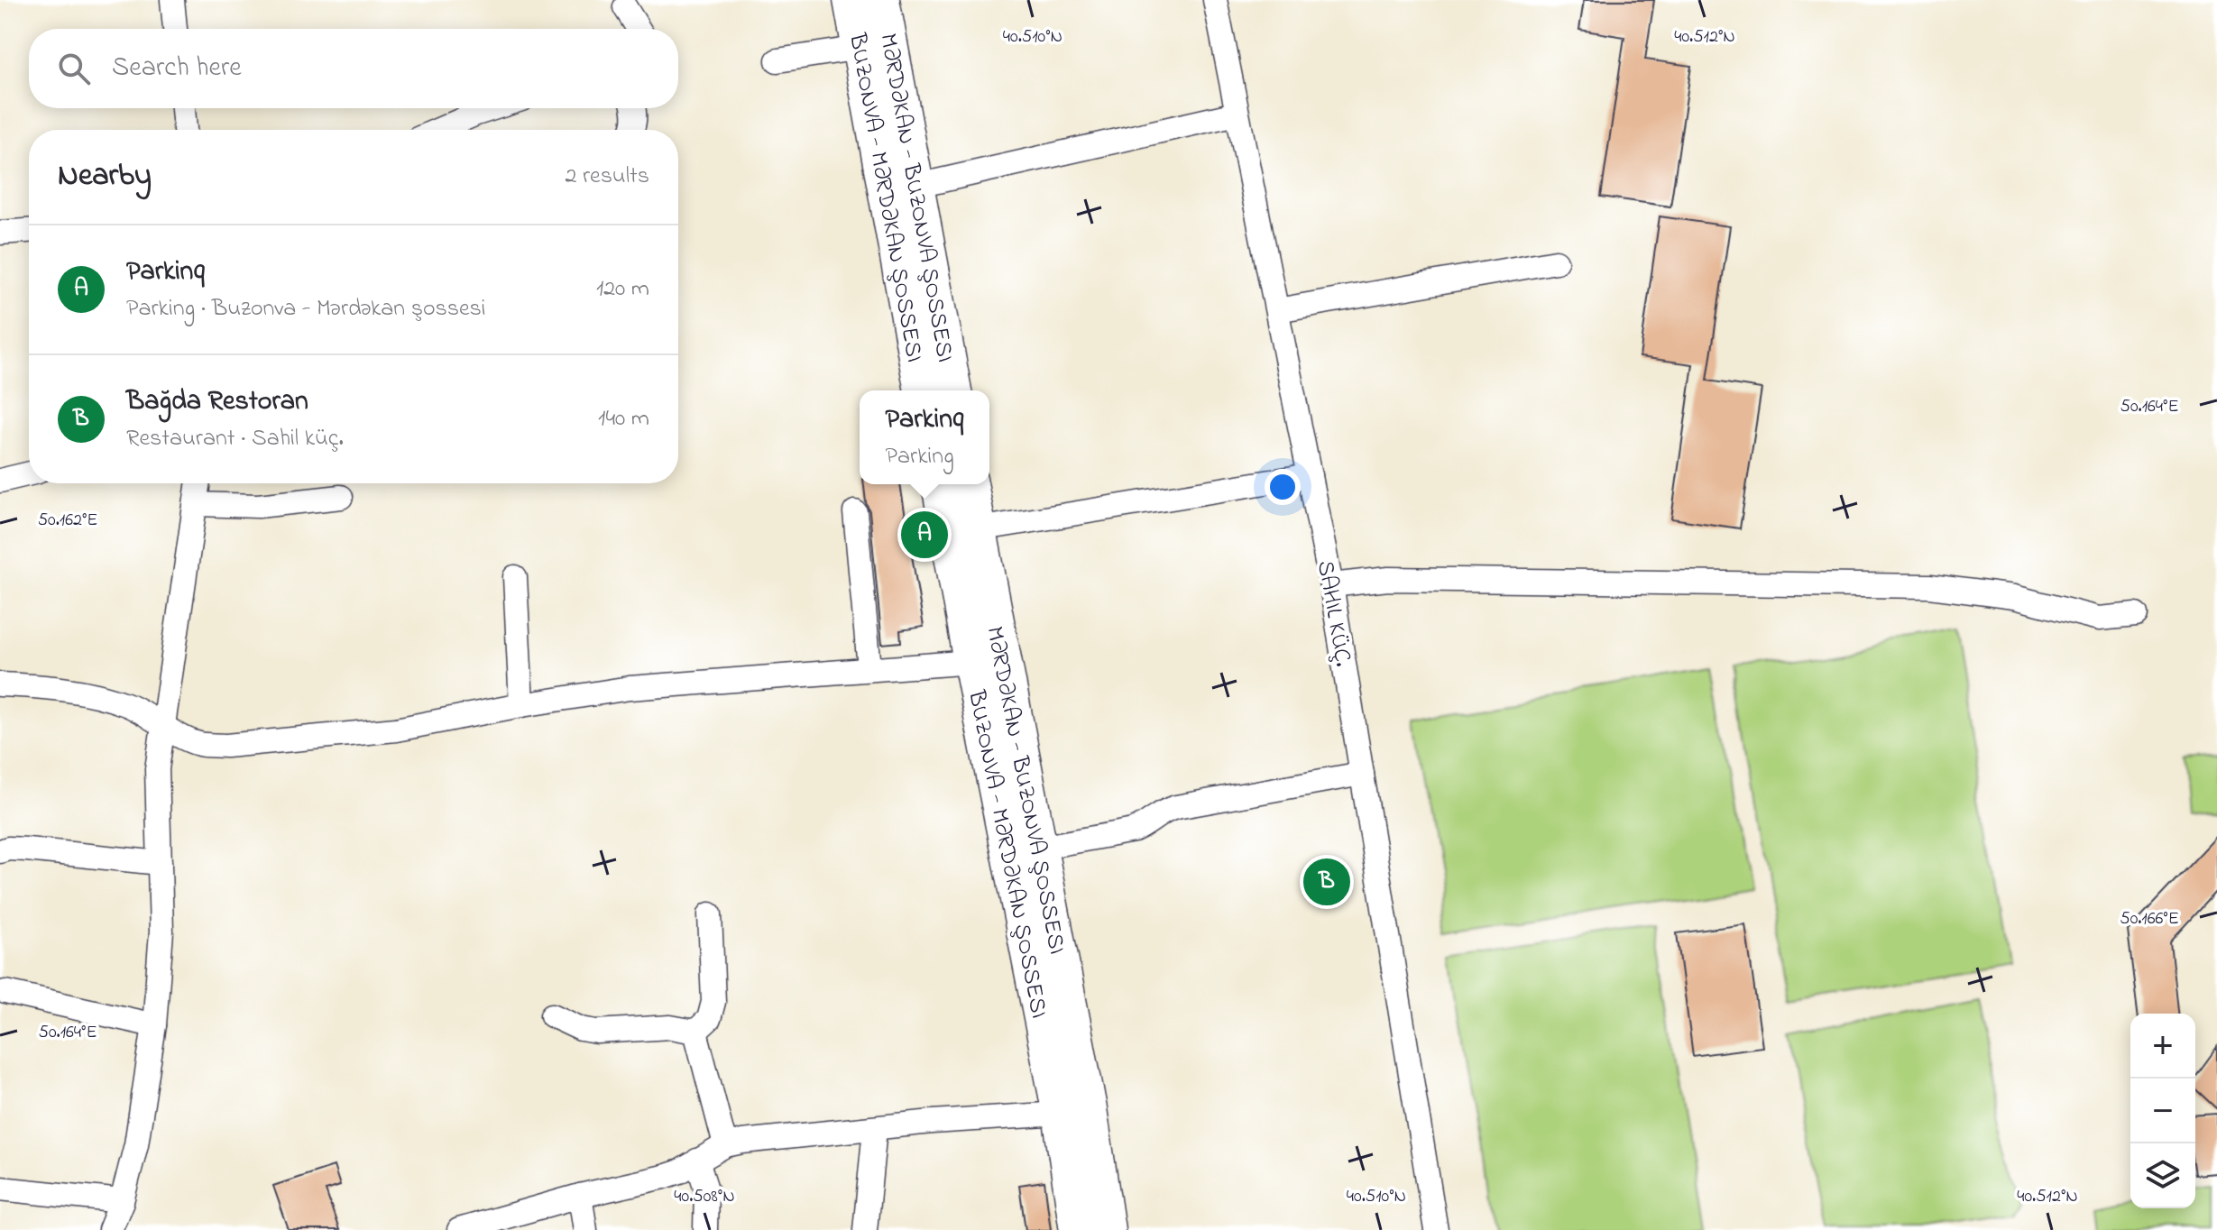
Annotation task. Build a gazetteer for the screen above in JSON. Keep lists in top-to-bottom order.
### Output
{
  "streets": {
    "main road": ["BUZONVA - MƏRDƏKAN ŞOSSESI", "MƏRDƏKAN - BUZONVA ŞOSSESI"],
    "street": ["SAHIL KÜÇ."]
  },
  "page": {
    "search": "Search here",
    "heading": ["Nearby", "2 results"],
    "list": [
      {
        "mark": "A",
        "name": "Parkinq",
        "note": "Parking · Buzonva - Mərdəkan şossesi",
        "value": "120 m"
      },
      {
        "mark": "B",
        "name": "Bağda Restoran",
        "note": "Restaurant · Sahil küç.",
        "value": "140 m"
      }
    ],
    "popup": ["Parkinq", "Parking"],
    "pins": ["A", "B"],
    "map_buttons": ["+", "−"]
  },
  "coordinates": [
    "40.510°N",
    "40.512°N",
    "50.164°E",
    "50.162°E",
    "50.166°E",
    "40.508°N"
  ]
}
